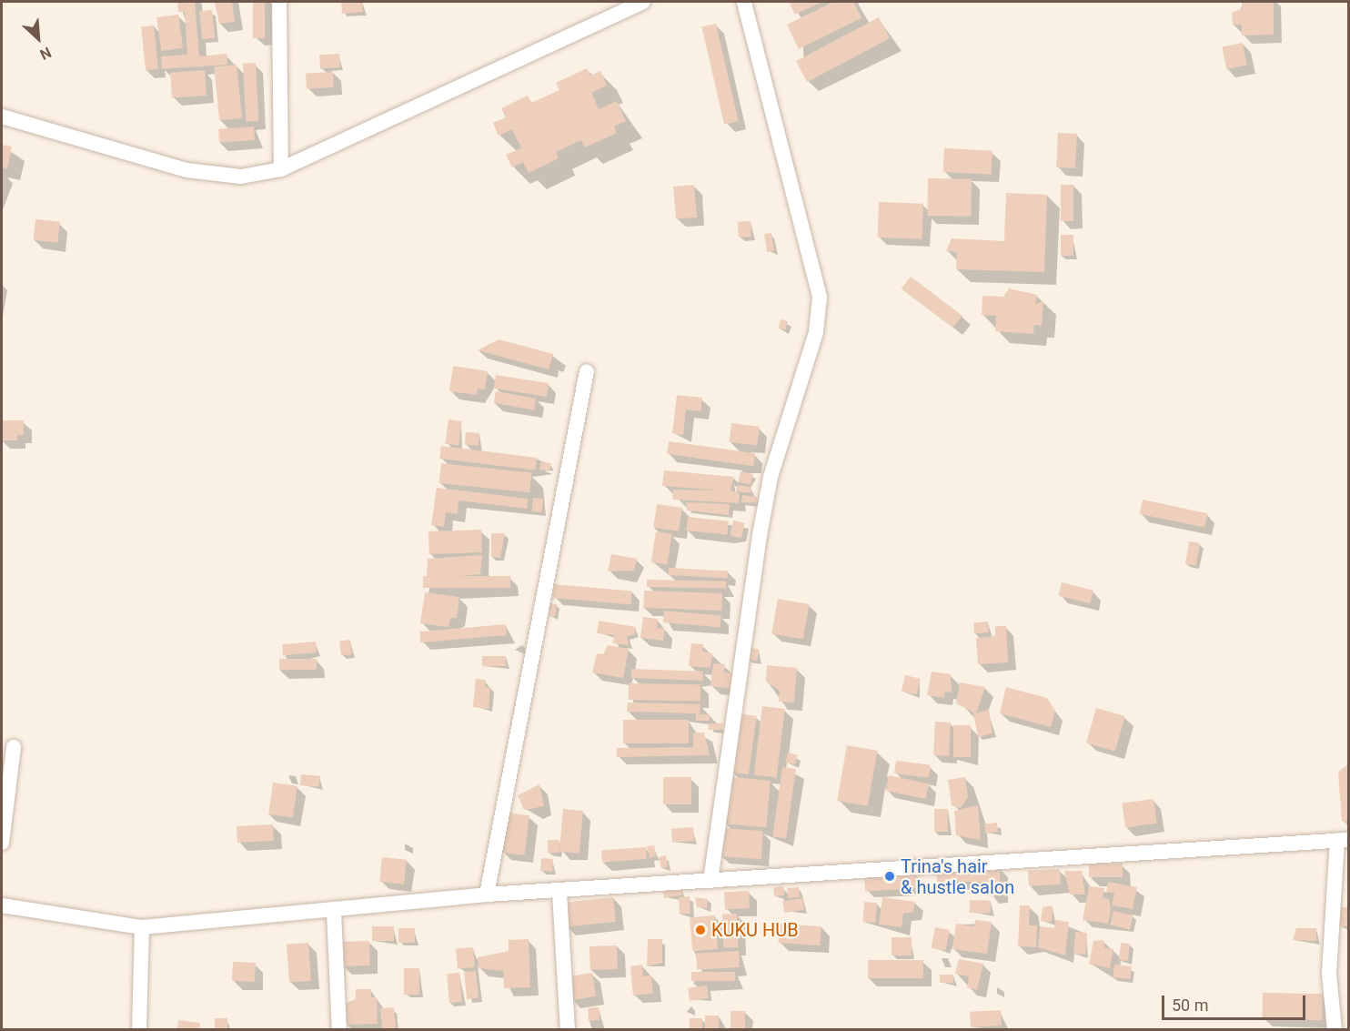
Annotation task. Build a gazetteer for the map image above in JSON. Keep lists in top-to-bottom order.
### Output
{
  "places": ["Trina's hair & hustle salon", "KUKU HUB"],
  "scale_bar": "50 m",
  "north": "bottom right"
}
